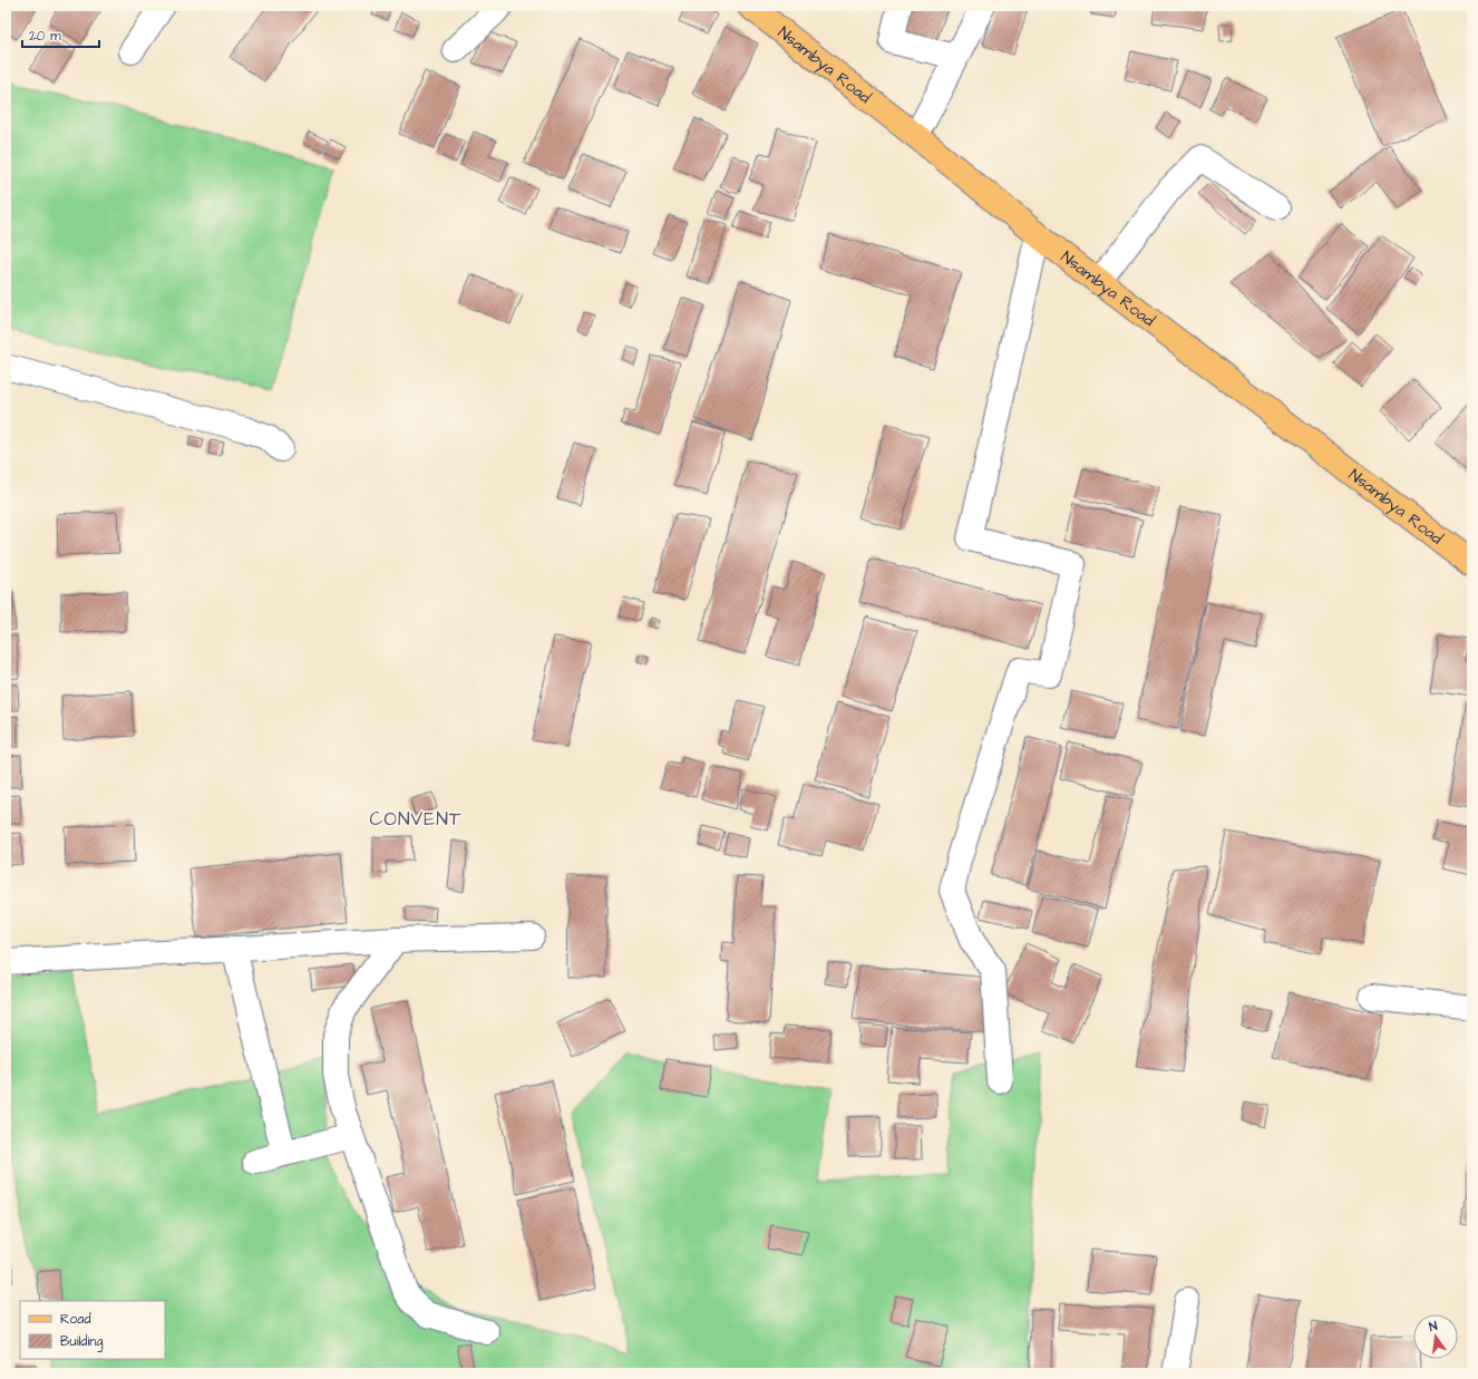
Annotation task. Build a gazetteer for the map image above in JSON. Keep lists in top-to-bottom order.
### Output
{
  "streets": {
    "main road": ["Nsambya Road"]
  },
  "districts": ["CONVENT"],
  "legend": ["Road", "Building"],
  "scale_bar": "20 m",
  "north": "top"
}
